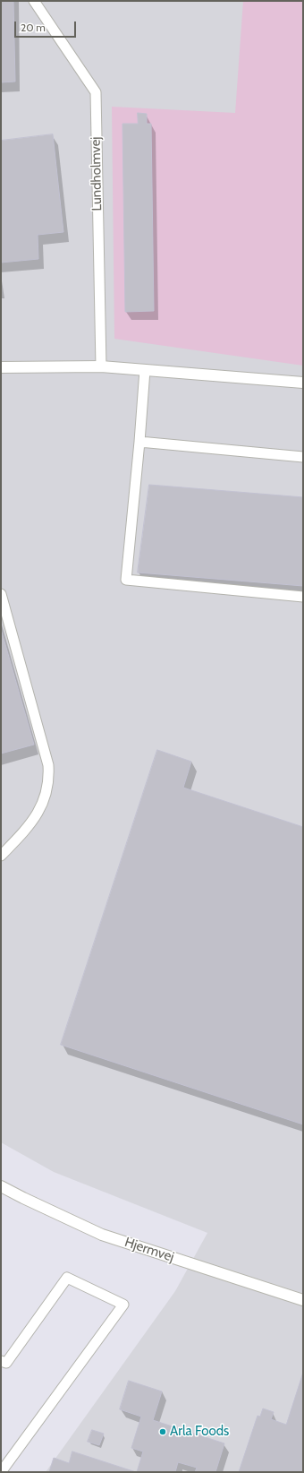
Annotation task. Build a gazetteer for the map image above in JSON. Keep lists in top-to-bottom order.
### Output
{
  "streets": {
    "street": ["Hjermvej"],
    "lane": ["Lundholmvej"]
  },
  "places": ["Arla Foods"],
  "scale_bar": "20 m"
}
